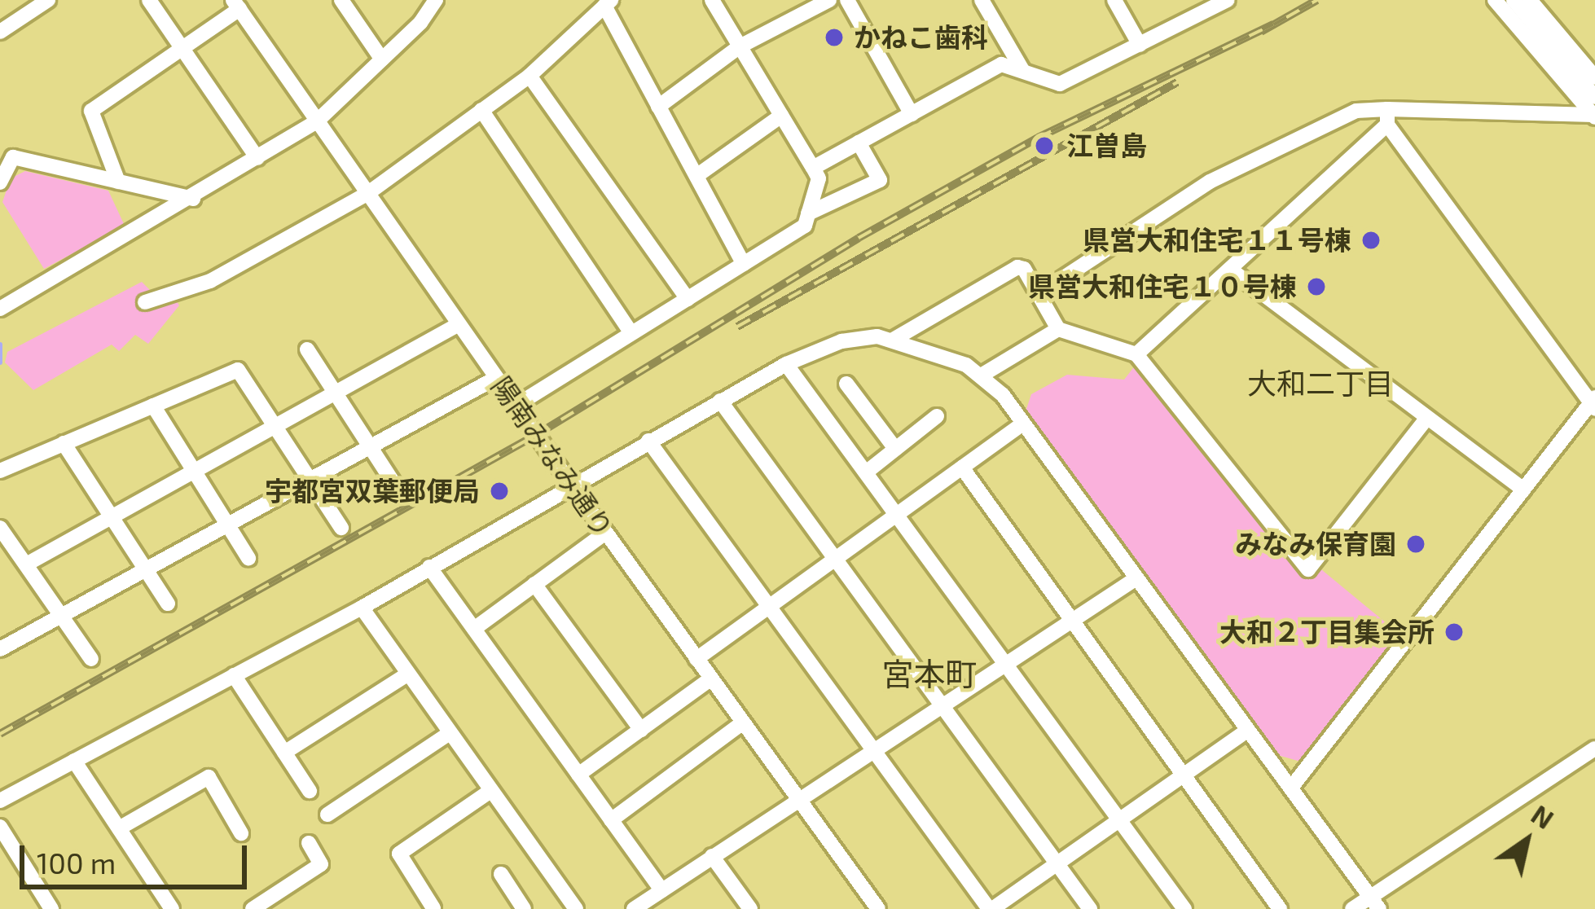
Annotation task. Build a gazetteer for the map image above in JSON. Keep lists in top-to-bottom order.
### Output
{
  "streets": {
    "street": ["陽南みなみ通り"]
  },
  "districts": ["大和二丁目", "宮本町"],
  "places": [
    "かねこ歯科",
    "江曽島",
    "県営大和住宅１１号棟",
    "県営大和住宅１０号棟",
    "宇都宮双葉郵便局",
    "みなみ保育園",
    "大和２丁目集会所"
  ],
  "scale_bar": "100 m",
  "north": "top right"
}
